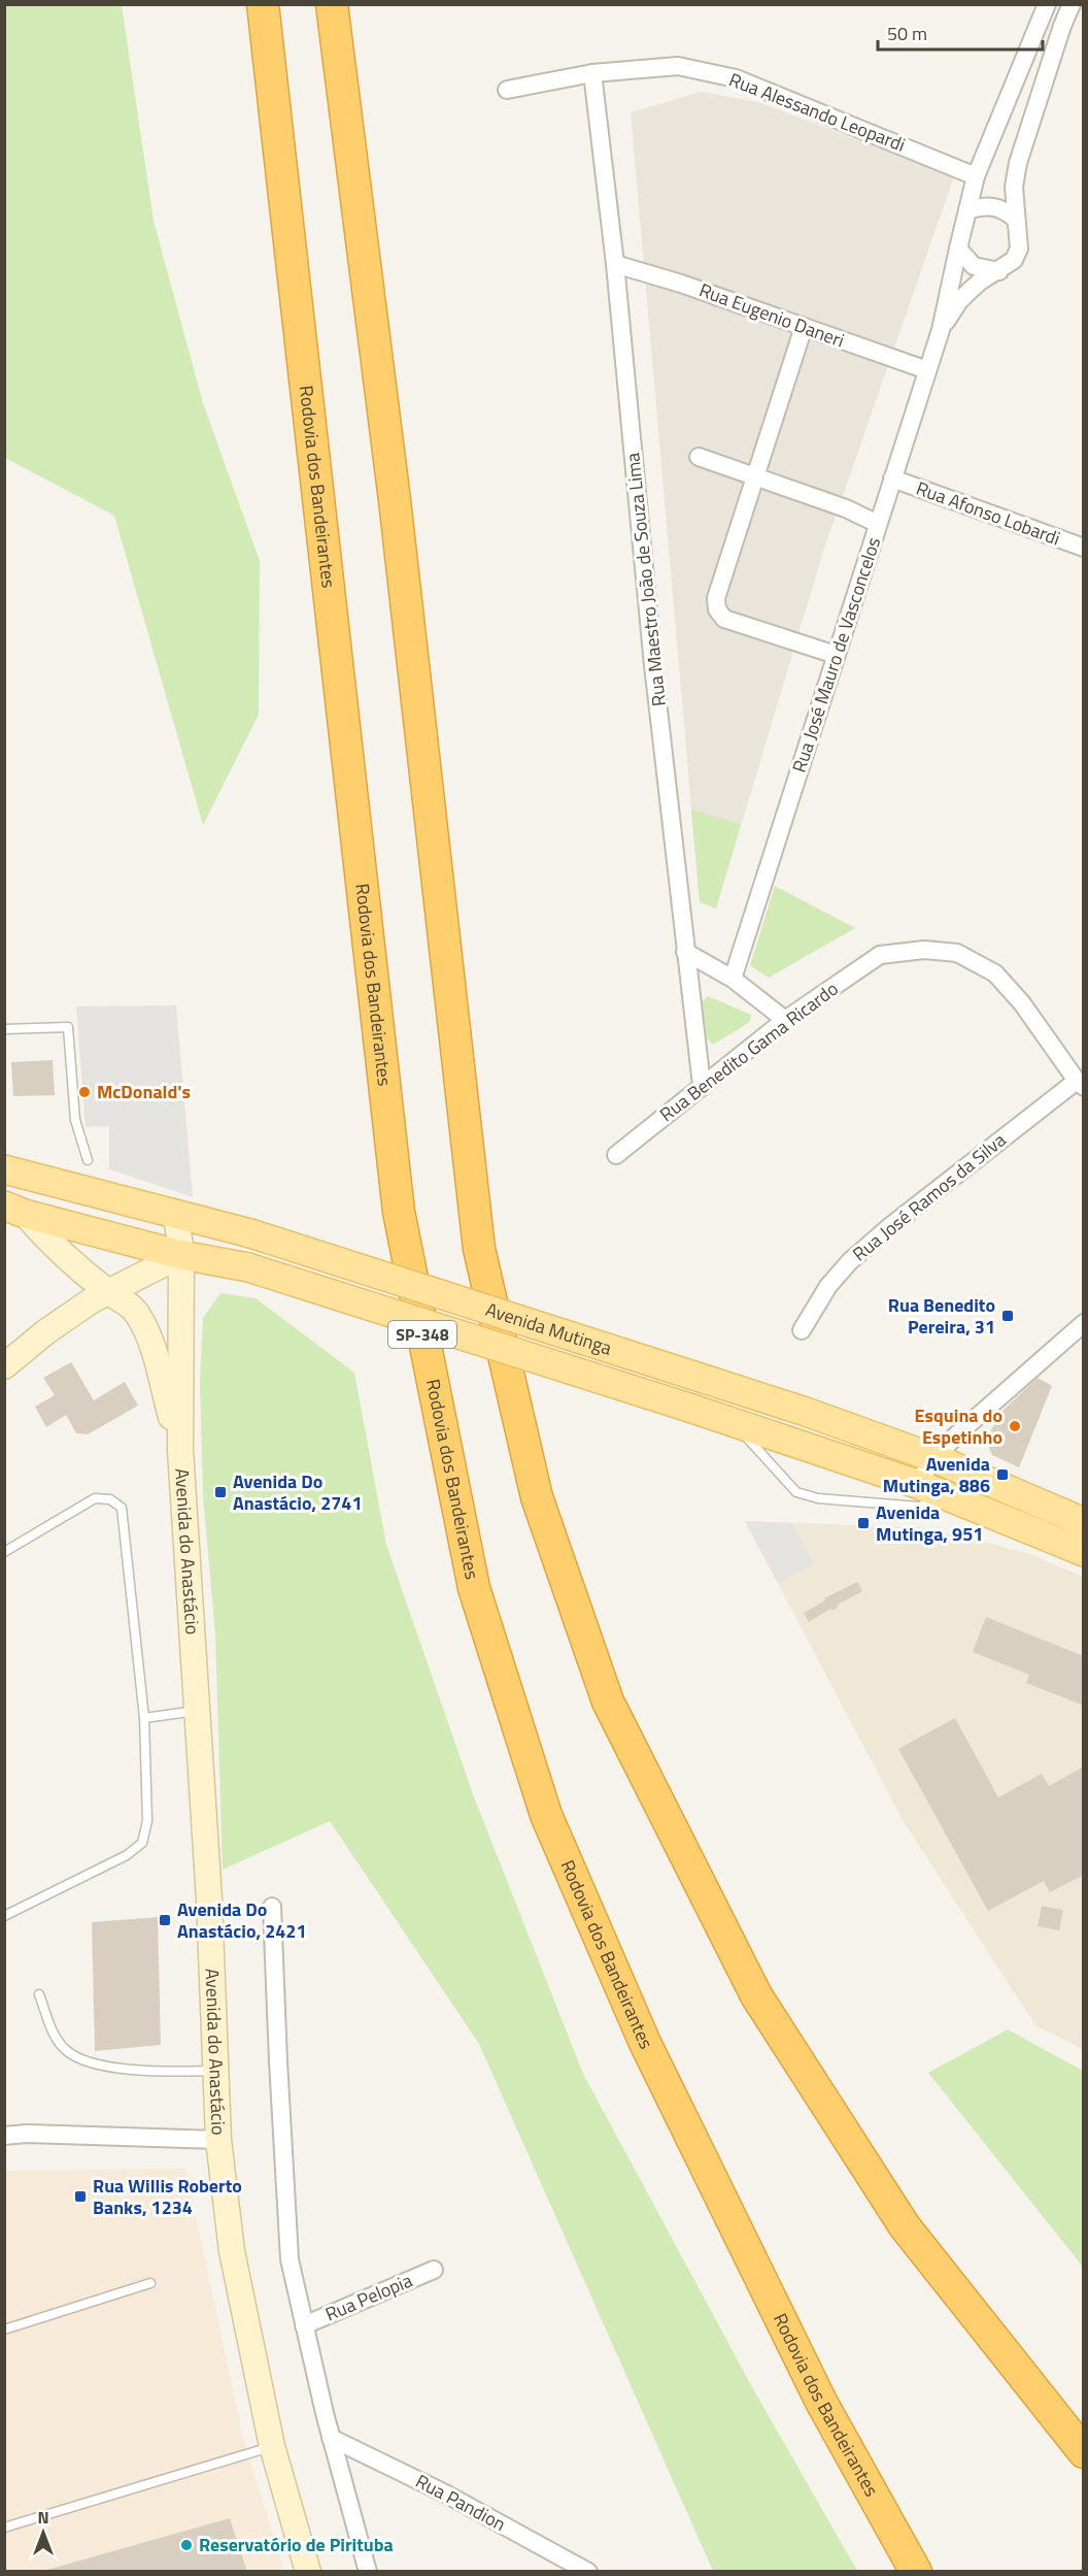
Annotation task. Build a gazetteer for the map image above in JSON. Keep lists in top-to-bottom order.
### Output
{
  "streets": {
    "highway": ["Rodovia dos Bandeirantes", "SP-348"],
    "main road": ["Avenida Mutinga", "Avenida do Anastácio"],
    "street": [
      "Rua Alessando Leopardi",
      "Rua Eugenio Daneri",
      "Rua Afonso Lobardi",
      "Rua Maestro João de Souza Lima",
      "Rua José Mauro de Vasconcelos",
      "Rua Benedito Gama Ricardo",
      "Rua José Ramos da Silva",
      "Rua Pelopia",
      "Rua Pandion"
    ]
  },
  "crossings": [
    ["Rua Alessando Leopardi", "Rua Maestro João de Souza Lima"],
    ["Rua Alessando Leopardi", "Rua José Mauro de Vasconcelos"],
    ["Rua Eugenio Daneri", "Rua Maestro João de Souza Lima"],
    ["Rua Eugenio Daneri", "Rua José Mauro de Vasconcelos"],
    ["Rua Afonso Lobardi", "Rua José Mauro de Vasconcelos"],
    ["Rua Maestro João de Souza Lima", "Rua Benedito Gama Ricardo"],
    ["Rua Benedito Gama Ricardo", "Rua José Ramos da Silva"],
    ["Avenida Mutinga", "Avenida do Anastácio"]
  ],
  "places": {
    "other": ["McDonald's", "Esquina do Espetinho", "Reservatório de Pirituba"],
    "transit": [
      "Rua Benedito Pereira, 31",
      "Avenida Mutinga, 886",
      "Avenida Do Anastácio, 2741",
      "Avenida Mutinga, 951",
      "Avenida Do Anastácio, 2421",
      "Rua Willis Roberto Banks, 1234"
    ]
  },
  "scale_bar": "50 m",
  "north": "top"
}
